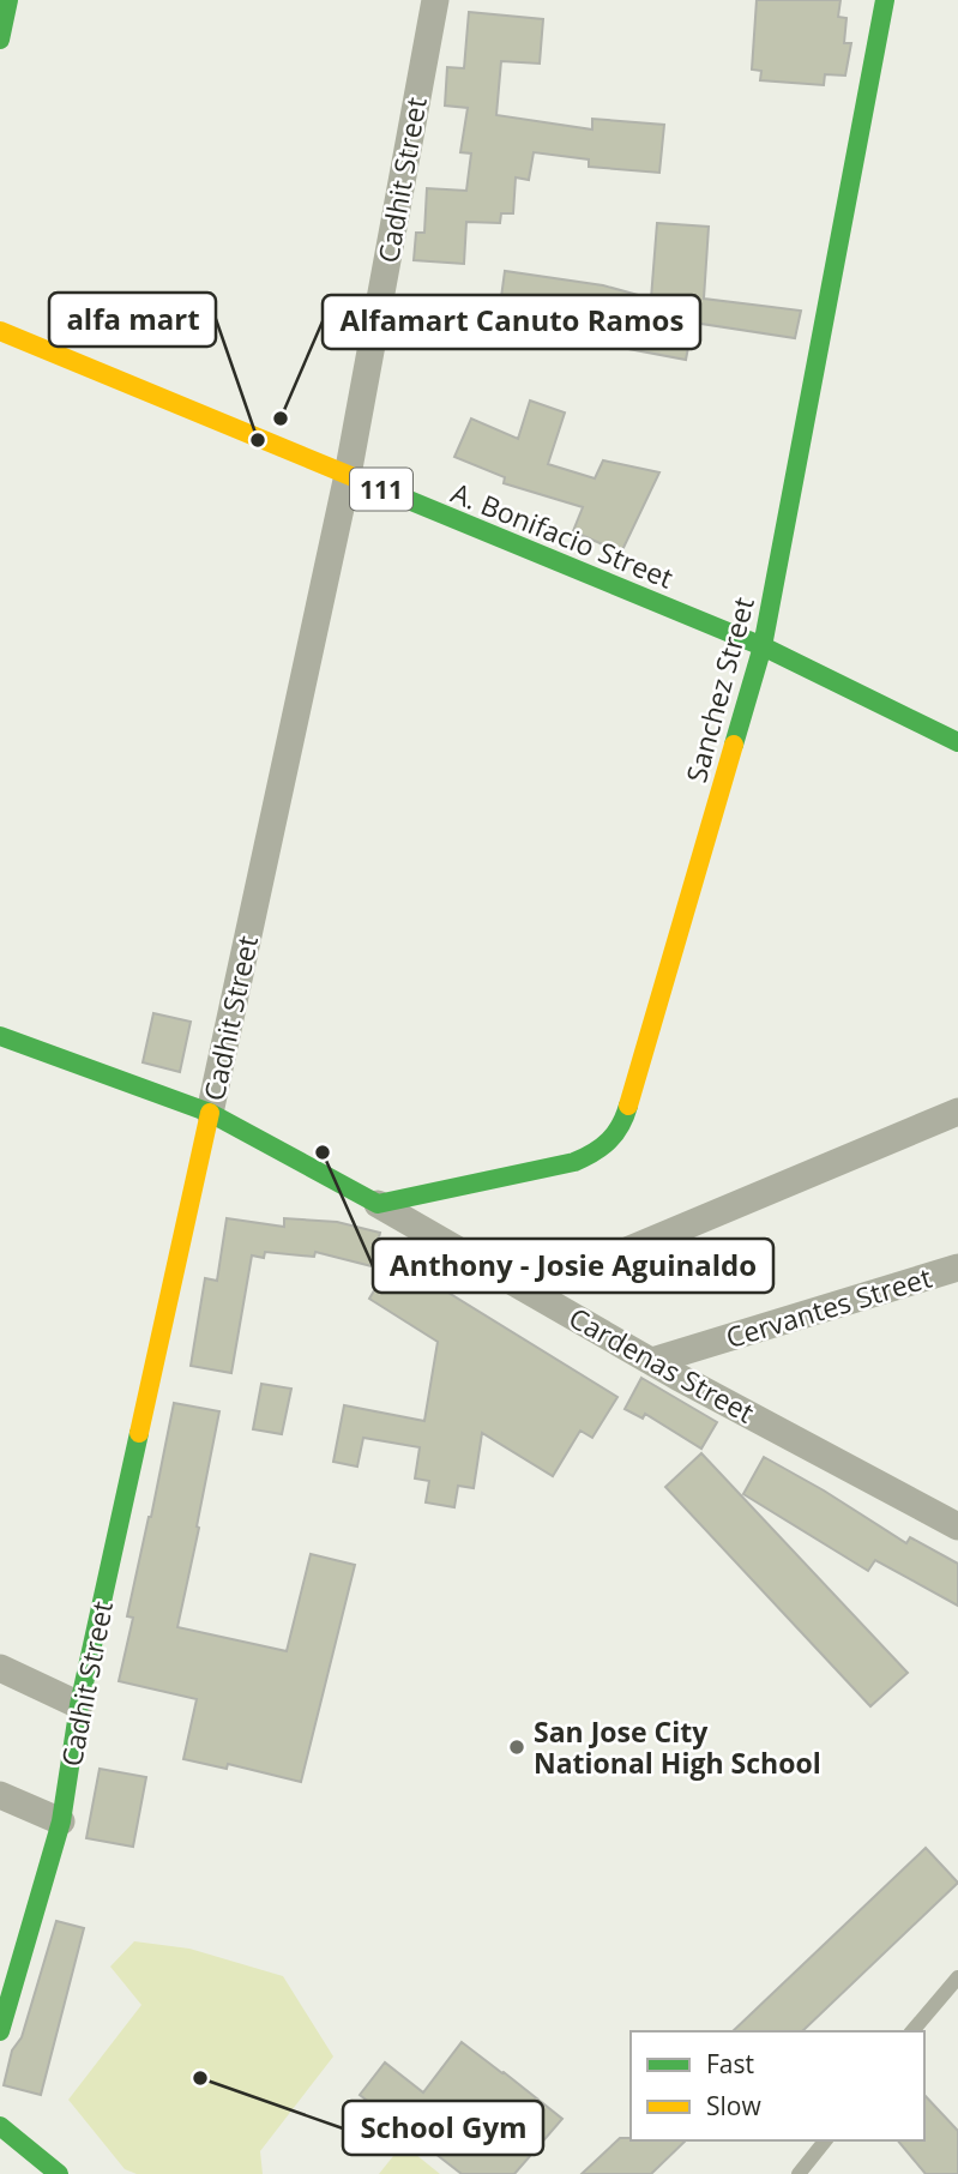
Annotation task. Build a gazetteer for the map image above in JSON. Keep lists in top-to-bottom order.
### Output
{
  "streets": {
    "street": [
      "Cadhit Street",
      "111",
      "A. Bonifacio Street",
      "Sanchez Street",
      "Cervantes Street",
      "Cardenas Street"
    ]
  },
  "crossings": [
    ["Cadhit Street", "A. Bonifacio Street"],
    ["Cadhit Street", "Cardenas Street"],
    ["A. Bonifacio Street", "Sanchez Street"],
    ["Sanchez Street", "Cardenas Street"],
    ["Cervantes Street", "Cardenas Street"]
  ],
  "places": [
    "Alfamart Canuto Ramos",
    "alfa mart",
    "Anthony - Josie Aguinaldo",
    "San Jose City National High School",
    "School Gym"
  ],
  "legend": ["Fast", "Slow"]
}
